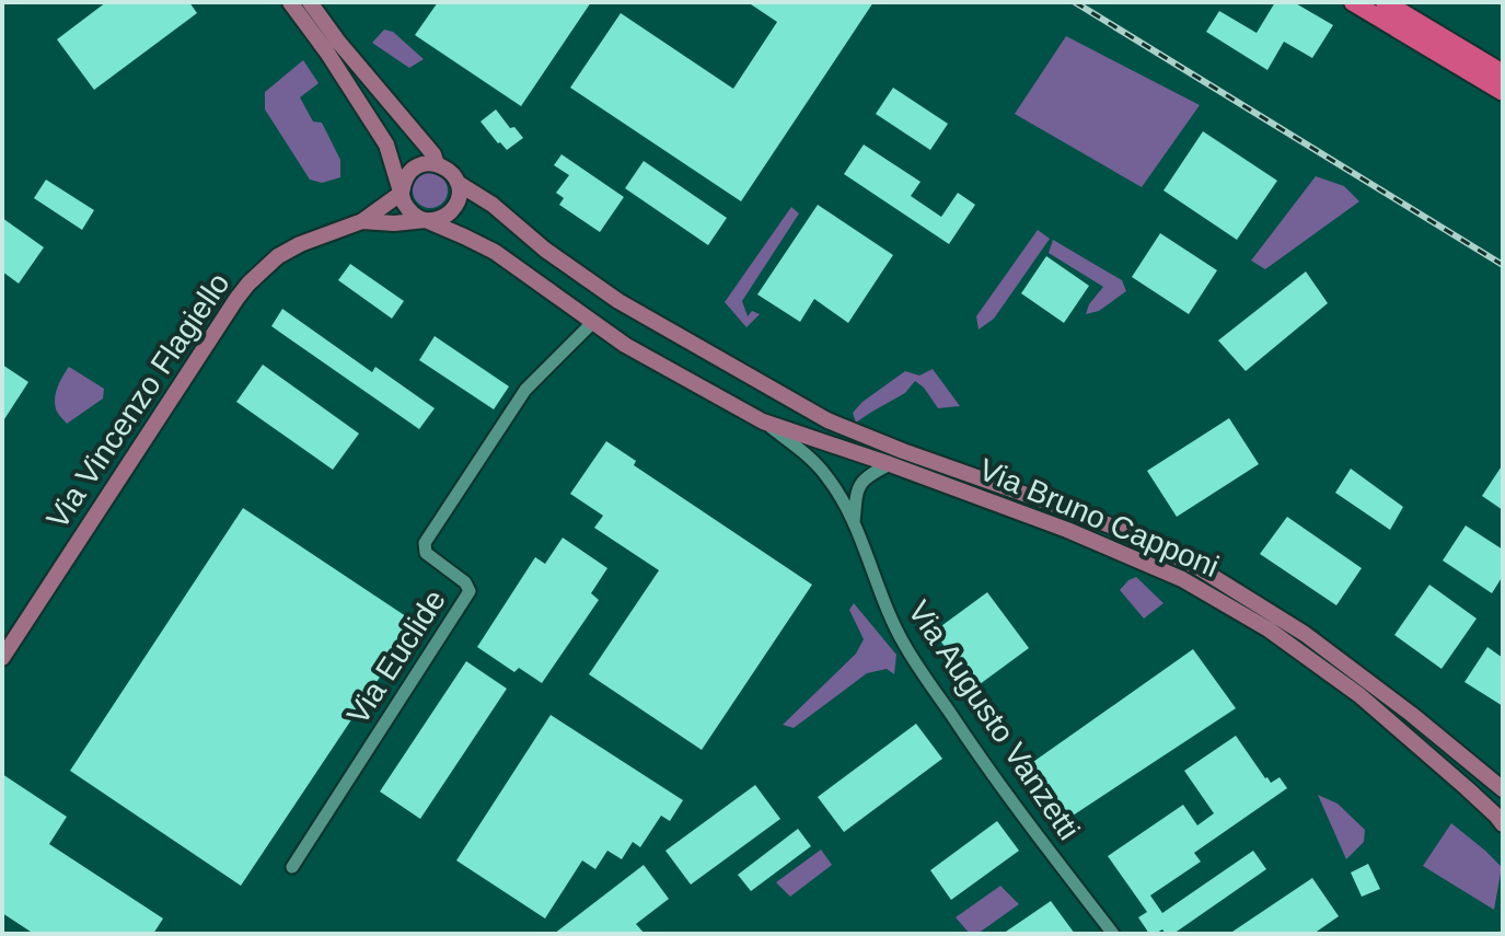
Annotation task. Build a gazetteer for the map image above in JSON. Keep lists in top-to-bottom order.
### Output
{
  "streets": {
    "main road": ["Via Vincenzo Flagiello", "Via Bruno Capponi"],
    "street": ["Via Euclide", "Via Augusto Vanzetti"]
  },
  "crossings": [
    ["Via Vincenzo Flagiello", "Via Bruno Capponi"],
    ["Via Bruno Capponi", "Via Euclide"],
    ["Via Bruno Capponi", "Via Augusto Vanzetti"]
  ]
}
